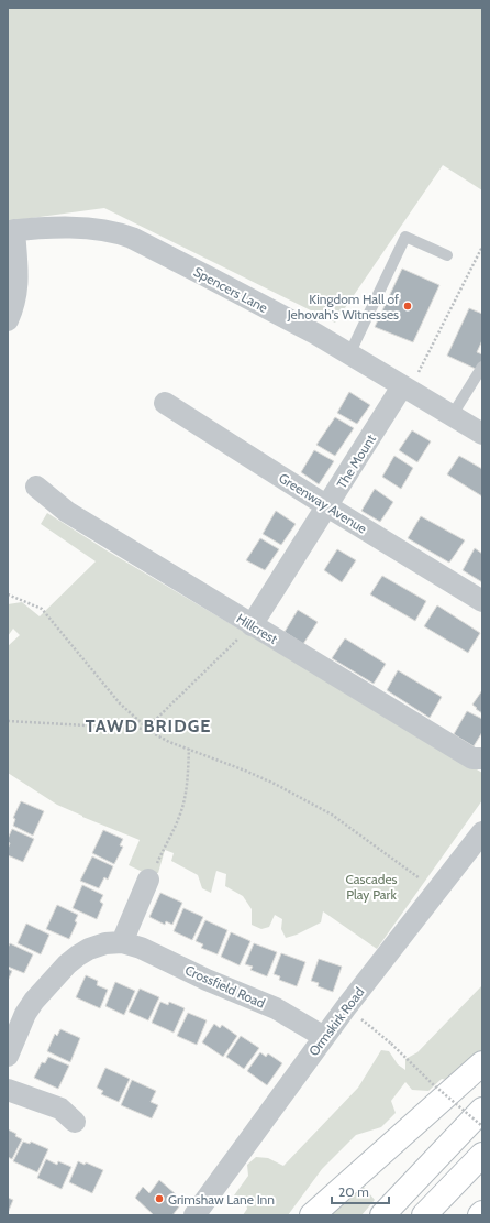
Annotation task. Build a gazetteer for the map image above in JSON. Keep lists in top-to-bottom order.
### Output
{
  "streets": {
    "street": [
      "Spencers Lane",
      "The Mount",
      "Greenway Avenue",
      "Hillcrest",
      "Crossfield Road",
      "Ormskirk Road"
    ]
  },
  "crossings": [
    ["Spencers Lane", "The Mount"],
    ["The Mount", "Greenway Avenue"],
    ["The Mount", "Hillcrest"],
    ["Crossfield Road", "Ormskirk Road"]
  ],
  "districts": ["TAWD BRIDGE"],
  "parks": ["Cascades Play Park"],
  "places": ["Kingdom Hall of Jehovah's Witnesses", "Grimshaw Lane Inn"],
  "scale_bar": "20 m"
}
